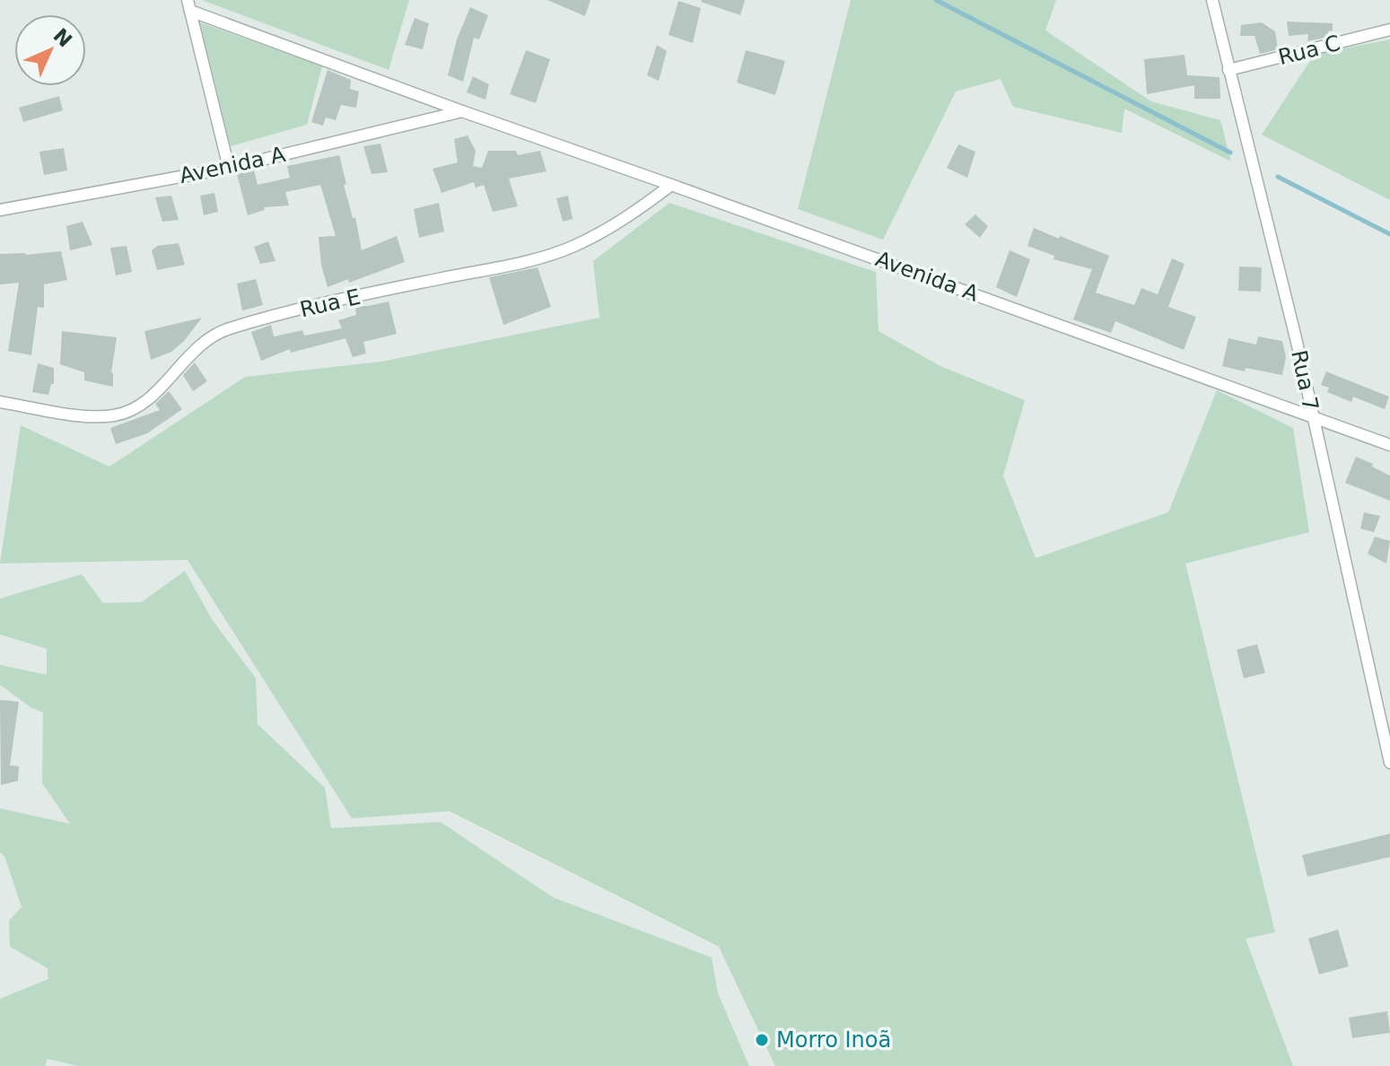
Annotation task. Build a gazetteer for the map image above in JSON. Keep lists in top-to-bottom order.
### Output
{
  "streets": {
    "street": [
      "Rua C",
      "Avenida A",
      "Rua E",
      "Rua 7"
    ]
  },
  "crossings": [
    ["Rua C", "Rua 7"],
    ["Avenida A", "Rua E"],
    ["Avenida A", "Rua 7"]
  ],
  "places": ["Morro Inoã"],
  "north": "top right"
}
